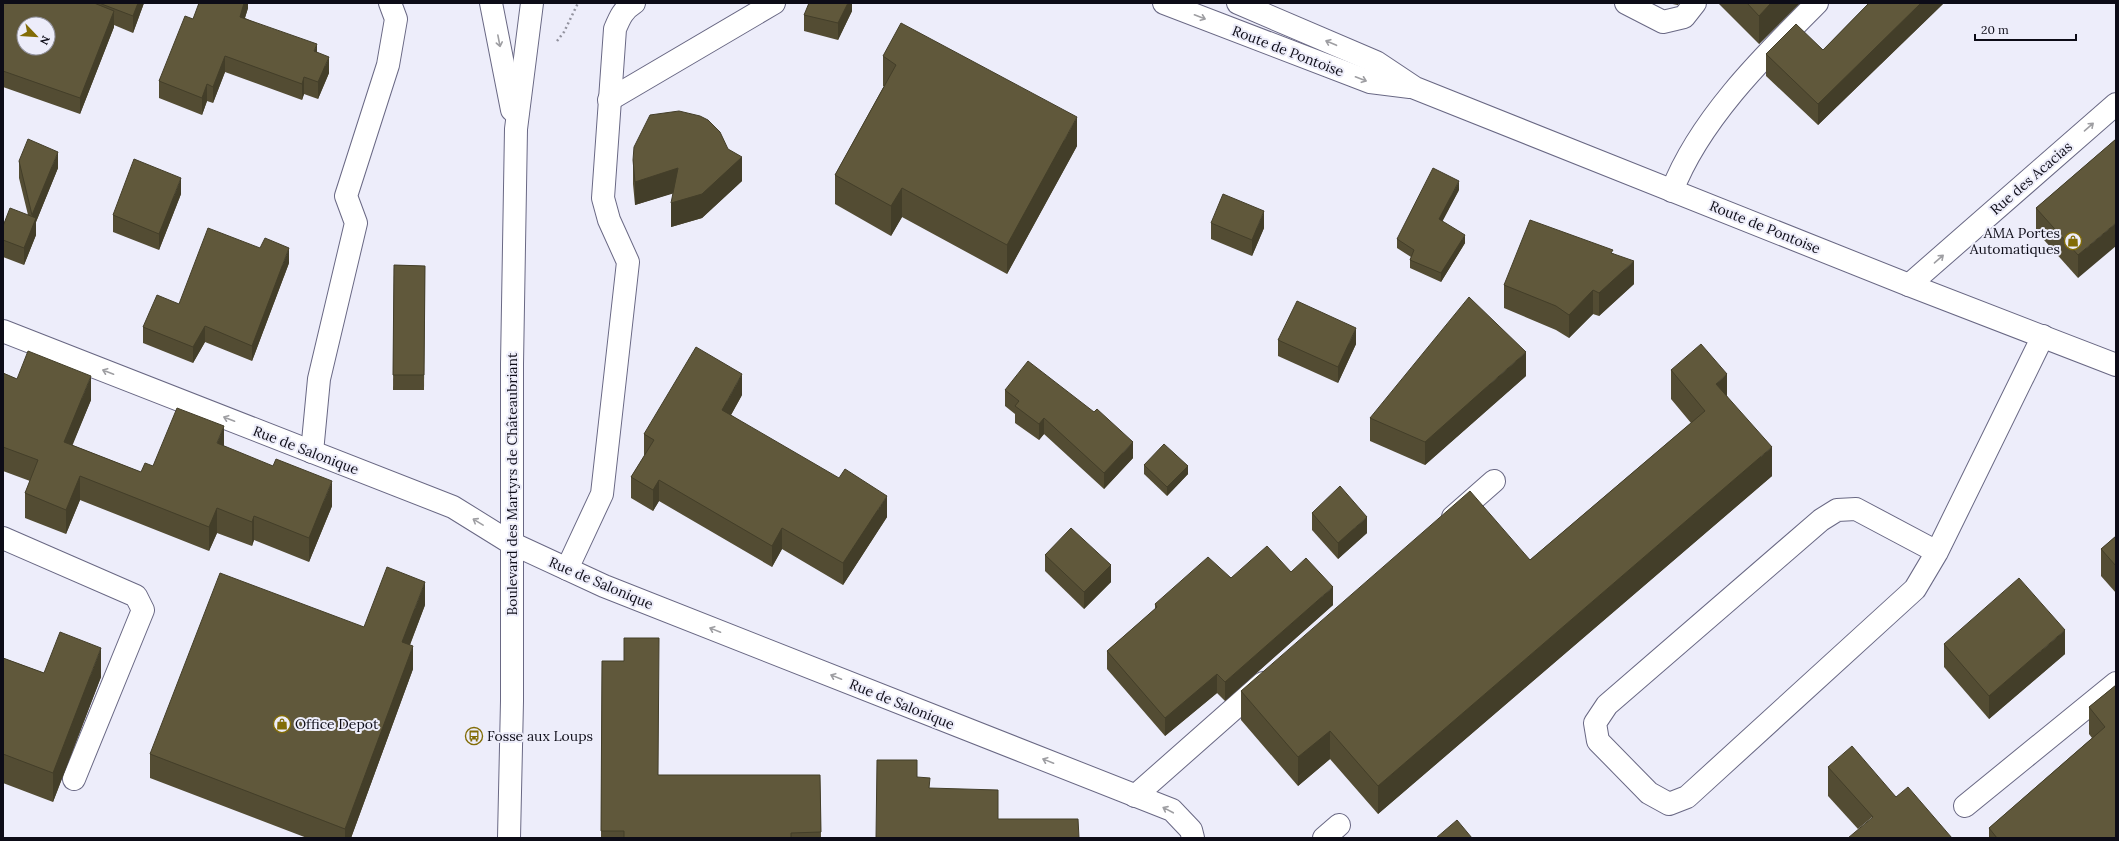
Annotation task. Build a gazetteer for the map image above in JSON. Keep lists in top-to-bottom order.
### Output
{
  "streets": {
    "main road": [
      "Route de Pontoise",
      "Rue des Acacias",
      "Rue de Salonique",
      "Boulevard des Martyrs de Châteaubriant"
    ]
  },
  "crossings": [
    ["Route de Pontoise", "Rue des Acacias"],
    ["Rue de Salonique", "Boulevard des Martyrs de Châteaubriant"]
  ],
  "one_way": ["Rue des Acacias", "Rue de Salonique"],
  "places": {
    "shop": ["AMA Portes Automatiques", "Office Depot"],
    "bus stop": ["Fosse aux Loups"]
  },
  "scale_bar": "20 m",
  "north": "bottom right"
}
